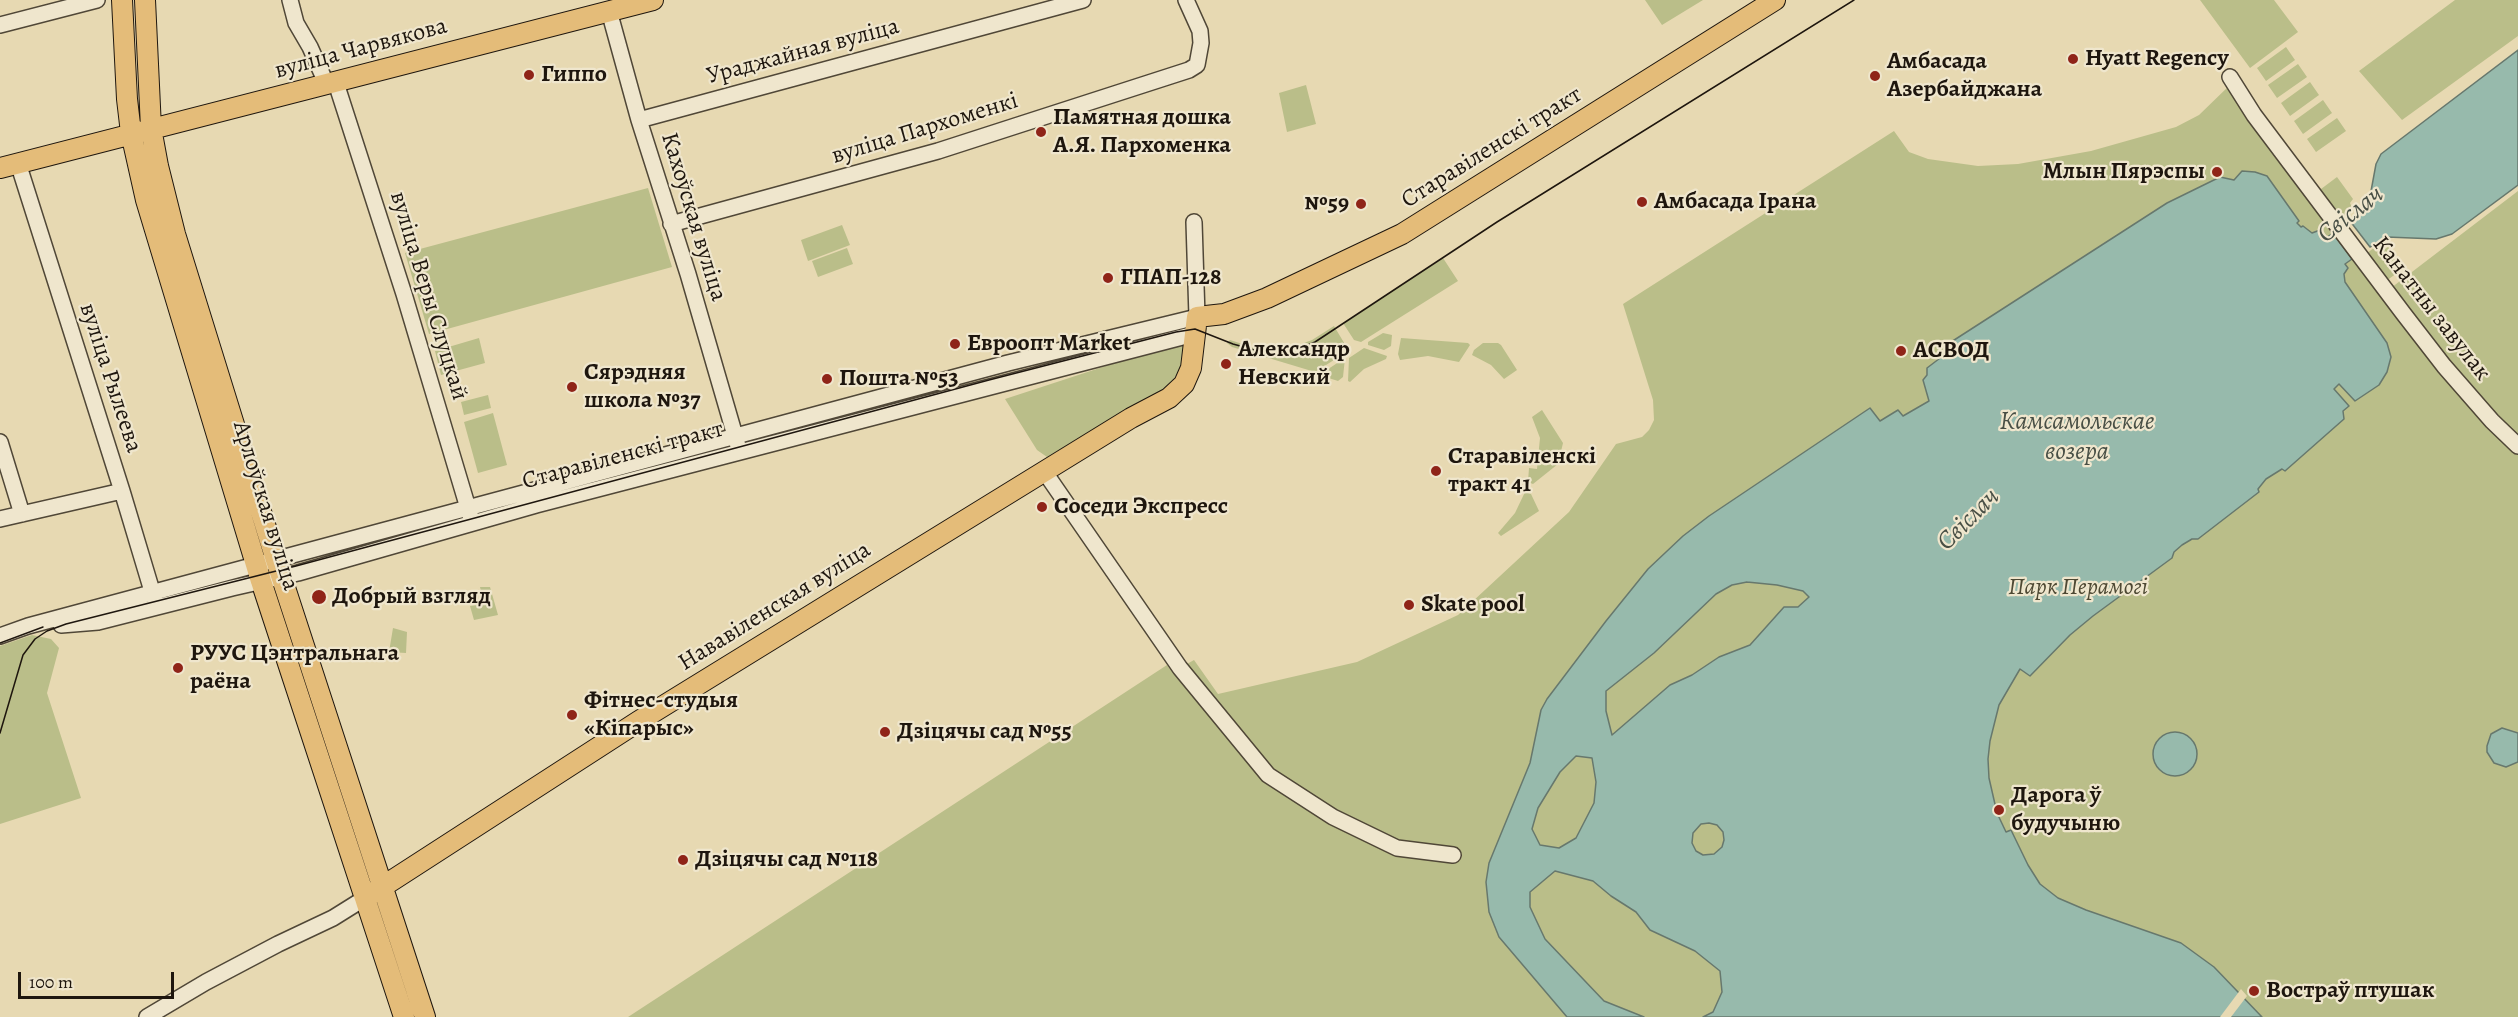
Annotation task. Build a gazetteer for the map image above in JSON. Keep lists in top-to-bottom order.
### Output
{
  "streets": {
    "main road": [
      "вуліца Чарвякова",
      "Старавіленскі тракт",
      "Арлоўская вуліца",
      "Нававіленская вуліца"
    ],
    "street": [
      "Ураджайная вуліца",
      "вуліца Пархоменкі",
      "Кахоўская вуліца",
      "вуліца Веры Слуцкай",
      "Канатны завулак",
      "вуліца Рылеева"
    ]
  },
  "crossings": [
    ["вуліца Чарвякова", "Кахоўская вуліца"],
    ["вуліца Чарвякова", "вуліца Веры Слуцкай"],
    ["вуліца Чарвякова", "вуліца Рылеева"],
    ["вуліца Чарвякова", "Арлоўская вуліца"],
    ["Ураджайная вуліца", "Кахоўская вуліца"],
    ["вуліца Пархоменкі", "Кахоўская вуліца"],
    ["Старавіленскі тракт", "Кахоўская вуліца"],
    ["Старавіленскі тракт", "вуліца Веры Слуцкай"],
    ["Старавіленскі тракт", "вуліца Рылеева"],
    ["Старавіленскі тракт", "Арлоўская вуліца"],
    ["Старавіленскі тракт", "Нававіленская вуліца"],
    ["Арлоўская вуліца", "Нававіленская вуліца"]
  ],
  "water": ["Свіслач", "Камсамольскае возера"],
  "parks": ["Парк Перамогі"],
  "places": [
    "Hyatt Regency",
    "Гиппо",
    "Амбасада Азербайджана",
    "Памятная дошка А.Я. Пархоменка",
    "Млын Пярэспы",
    "Амбасада Ірана",
    "№59",
    "ГПАП-128",
    "Евроопт Market",
    "АСВОД",
    "Александр Невский",
    "Пошта №53",
    "Сярэдняя школа №37",
    "Старавіленскі тракт 41",
    "Соседи Экспресс",
    "Добрый взгляд",
    "Skate pool",
    "РУУС Цэнтральнага раёна",
    "Фітнес-студыя «Кіпарыс»",
    "Дзіцячы сад №55",
    "Дарога ў будучыню",
    "Дзіцячы сад №118",
    "Востраў птушак"
  ],
  "scale_bar": "100 m"
}
